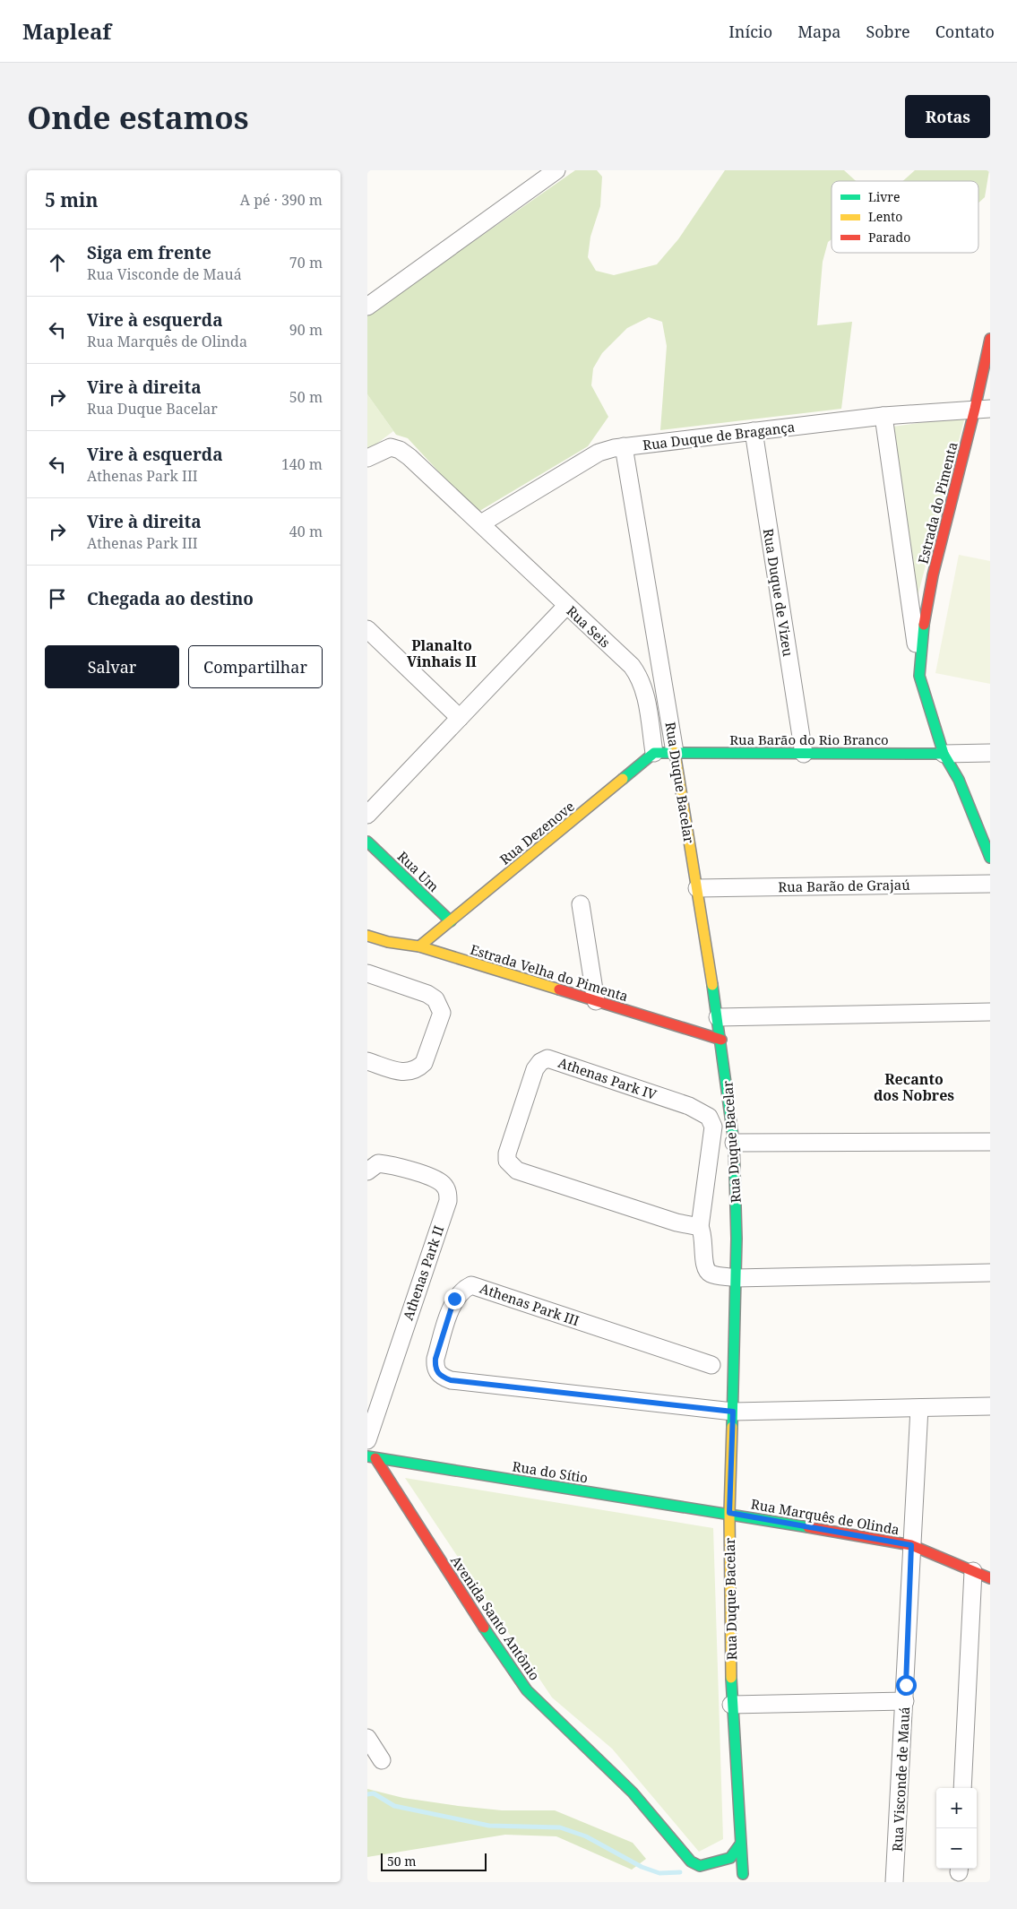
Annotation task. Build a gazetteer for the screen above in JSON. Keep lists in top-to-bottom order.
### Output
{
  "streets": {
    "main road": [
      "Estrada do Pimenta",
      "Rua Barão do Rio Branco",
      "Rua Duque Bacelar",
      "Rua Dezenove",
      "Rua Um",
      "Estrada Velha do Pimenta",
      "Rua do Sítio",
      "Rua Marquês de Olinda",
      "Avenida Santo Antônio"
    ],
    "street": [
      "Rua Duque de Bragança",
      "Rua Duque de Vizeu",
      "Rua Seis",
      "Rua Barão de Grajaú",
      "Athenas Park IV",
      "Athenas Park II",
      "Athenas Park III",
      "Rua Visconde de Mauá"
    ]
  },
  "crossings": [
    ["Rua Duque de Bragança", "Estrada do Pimenta"],
    ["Rua Duque de Bragança", "Rua Duque de Vizeu"],
    ["Rua Duque de Bragança", "Rua Seis"],
    ["Rua Duque de Bragança", "Rua Duque Bacelar"],
    ["Rua Duque de Vizeu", "Rua Barão do Rio Branco"],
    ["Rua Seis", "Rua Dezenove"],
    ["Rua Barão do Rio Branco", "Rua Duque Bacelar"],
    ["Rua Duque Bacelar", "Rua Barão de Grajaú"],
    ["Rua Duque Bacelar", "Estrada Velha do Pimenta"],
    ["Rua Duque Bacelar", "Athenas Park IV"],
    ["Rua Duque Bacelar", "Athenas Park III"],
    ["Rua Duque Bacelar", "Rua do Sítio"],
    ["Rua Duque Bacelar", "Rua Marquês de Olinda"],
    ["Rua Dezenove", "Rua Um"],
    ["Rua Dezenove", "Estrada Velha do Pimenta"],
    ["Rua do Sítio", "Rua Marquês de Olinda"],
    ["Rua do Sítio", "Avenida Santo Antônio"],
    ["Rua Marquês de Olinda", "Rua Visconde de Mauá"]
  ],
  "districts": ["Planalto Vinhais II", "Recanto dos Nobres"],
  "legend": ["Livre", "Lento", "Parado"],
  "scale_bar": "50 m",
  "page": {
    "header": "Mapleaf",
    "nav": [
      "Início",
      "Mapa",
      "Sobre",
      "Contato"
    ],
    "buttons": [
      "Rotas",
      ["Salvar", "Compartilhar"]
    ],
    "title": "Onde estamos",
    "heading": ["5 min", "A pé · 390 m"],
    "list": [
      ["Siga em frente", "Rua Visconde de Mauá", "70 m"],
      ["Vire à esquerda", "Rua Marquês de Olinda", "90 m"],
      ["Vire à direita", "Rua Duque Bacelar", "50 m"],
      ["Vire à esquerda", "Athenas Park III", "140 m"],
      ["Vire à direita", "Athenas Park III", "40 m"],
      "Chegada ao destino"
    ],
    "map_buttons": ["+", "−"],
    "scale": "50 m"
  }
}
